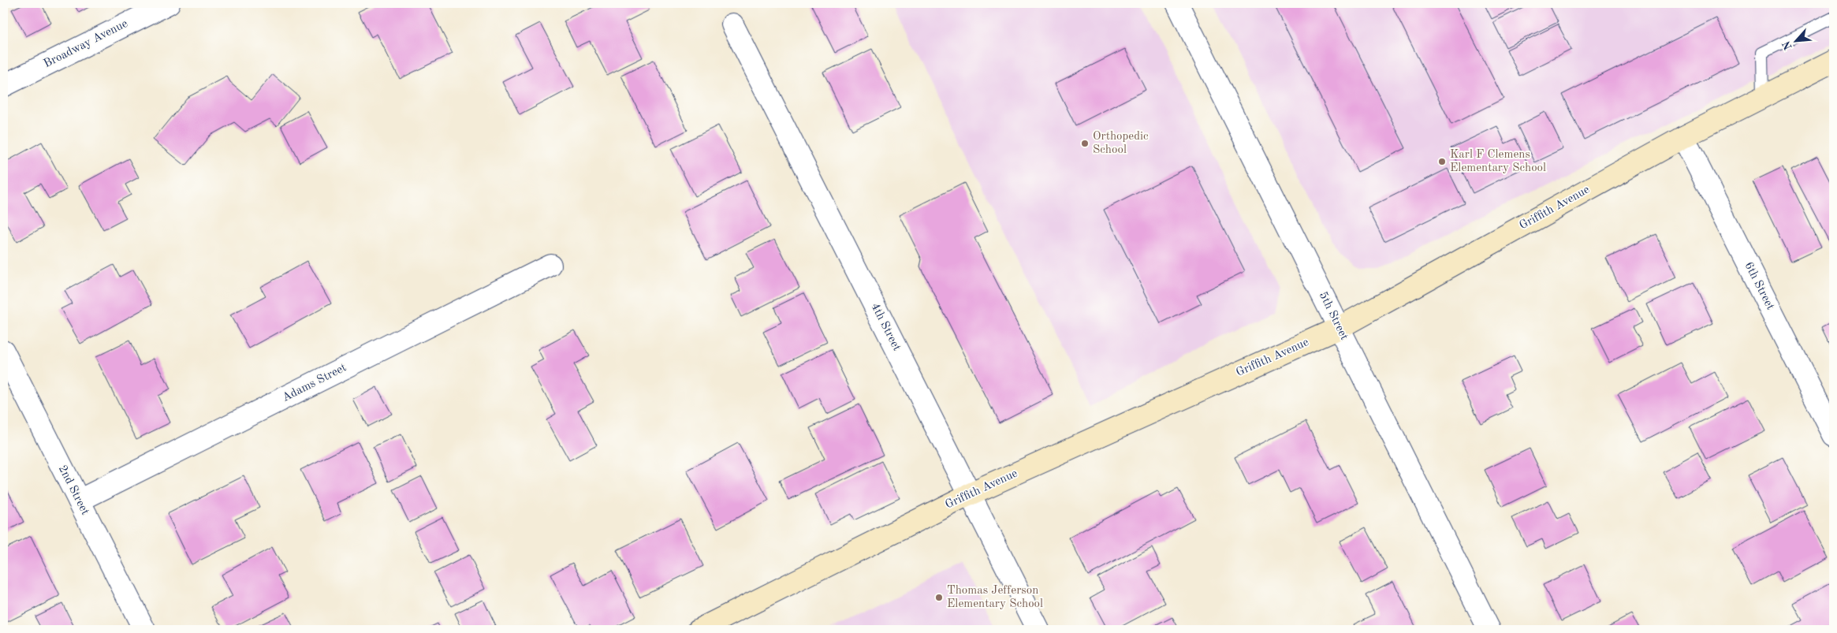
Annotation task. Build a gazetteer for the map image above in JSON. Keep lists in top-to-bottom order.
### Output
{
  "streets": {
    "main road": ["Griffith Avenue"],
    "street": [
      "Broadway Avenue",
      "6th Street",
      "5th Street",
      "4th Street",
      "Adams Street",
      "2nd Street"
    ]
  },
  "crossings": [
    ["Griffith Avenue", "6th Street"],
    ["Griffith Avenue", "5th Street"],
    ["Griffith Avenue", "4th Street"],
    ["Adams Street", "2nd Street"]
  ],
  "places": ["Orthopedic School", "Karl F Clemens Elementary School", "Thomas Jefferson Elementary School"],
  "north": "bottom left"
}
